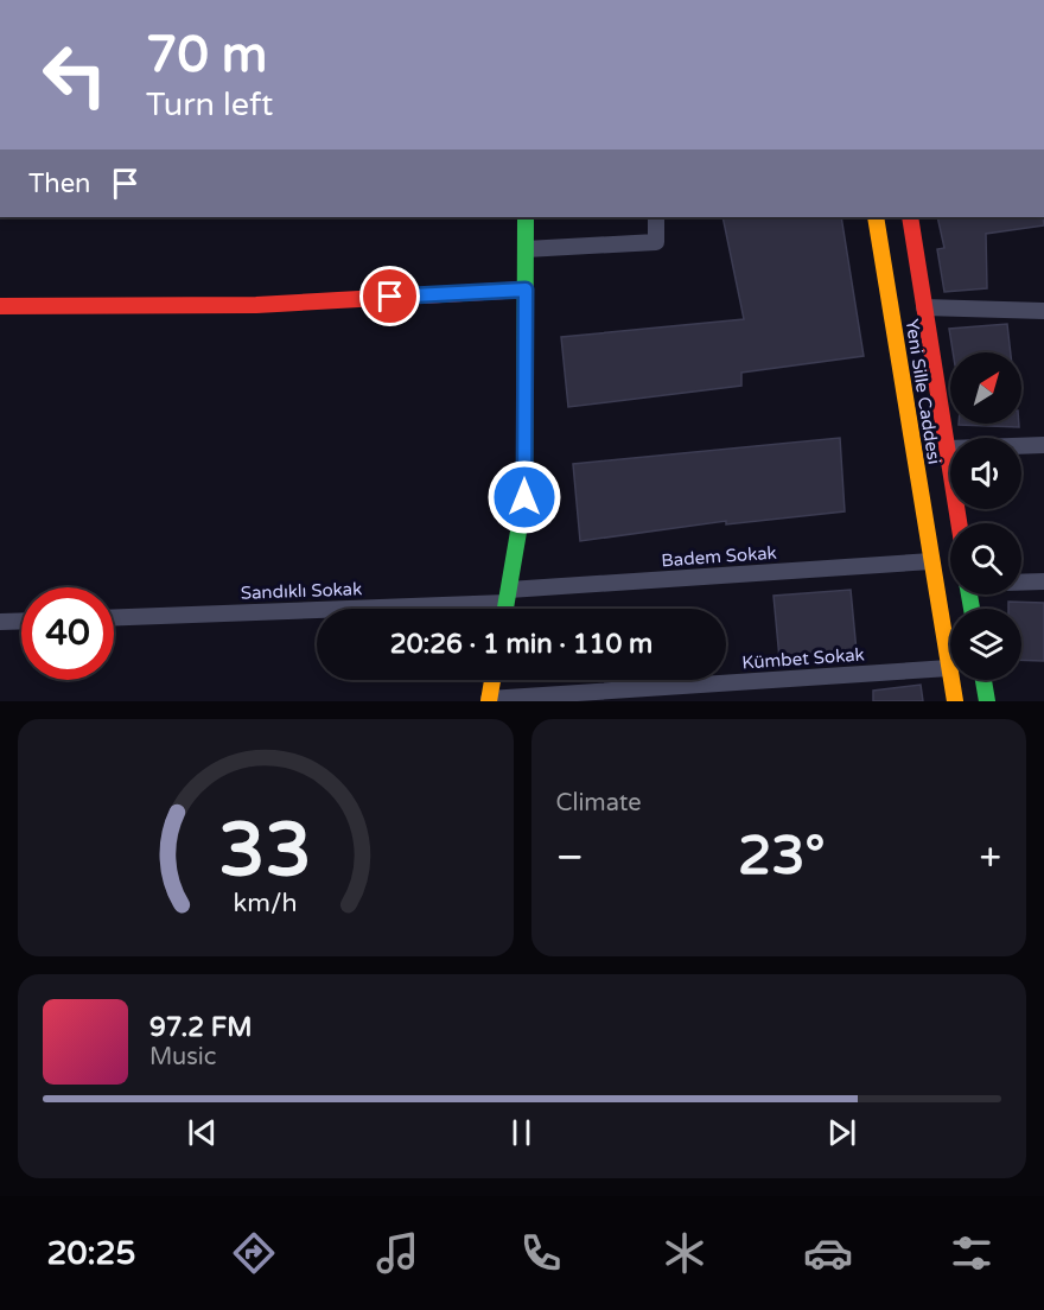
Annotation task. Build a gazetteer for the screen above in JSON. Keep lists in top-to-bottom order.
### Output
{
  "streets": {
    "street": [
      "Yeni Sille Caddesi",
      "Badem Sokak",
      "Sandıklı Sokak",
      "Kümbet Sokak"
    ]
  },
  "crossings": [
    ["Yeni Sille Caddesi", "Badem Sokak"],
    ["Yeni Sille Caddesi", "Kümbet Sokak"],
    ["Badem Sokak", "Sandıklı Sokak"]
  ],
  "north": "top right",
  "page": {
    "turn": ["70 m", "Turn left"],
    "then": "Then",
    "limit": "40",
    "trip": "20:26 · 1 min · 110 m",
    "tile": "Climate",
    "heat": ["−", "23°", "+"],
    "song": ["97.2 FM", "Music"],
    "tabs": "20:25",
    "gauge": ["33", "km/h"]
  }
}
